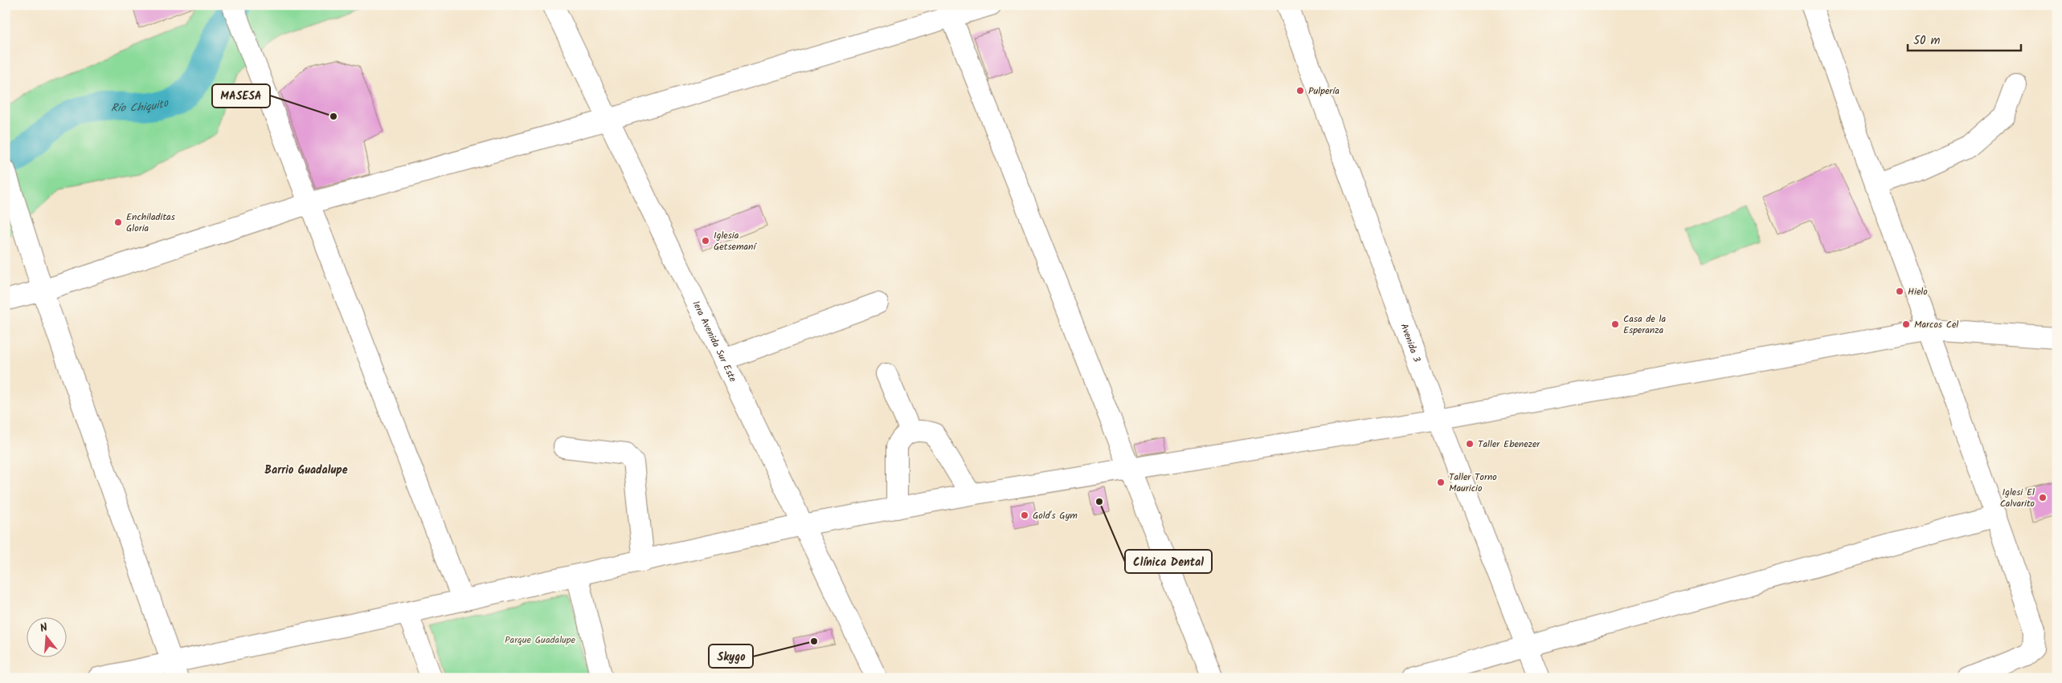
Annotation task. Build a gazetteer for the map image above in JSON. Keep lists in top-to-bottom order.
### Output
{
  "streets": {
    "street": ["1era Avenida Sur Este", "Avenida 3"]
  },
  "districts": ["Barrio Guadalupe"],
  "water": ["Río Chiquito"],
  "parks": ["Parque Guadalupe"],
  "places": [
    "Pulpería",
    "MASESA",
    "Enchiladitas Gloria",
    "Iglesia Getsemaní",
    "Hielo",
    "Casa de la Esperanza",
    "Marcos Cel",
    "Taller Ebenezer",
    "Taller Torno Mauricio",
    "Iglesi El Calvarito",
    "Clínica Dental",
    "Gold's Gym",
    "Skygo"
  ],
  "scale_bar": "50 m",
  "north": "top"
}
